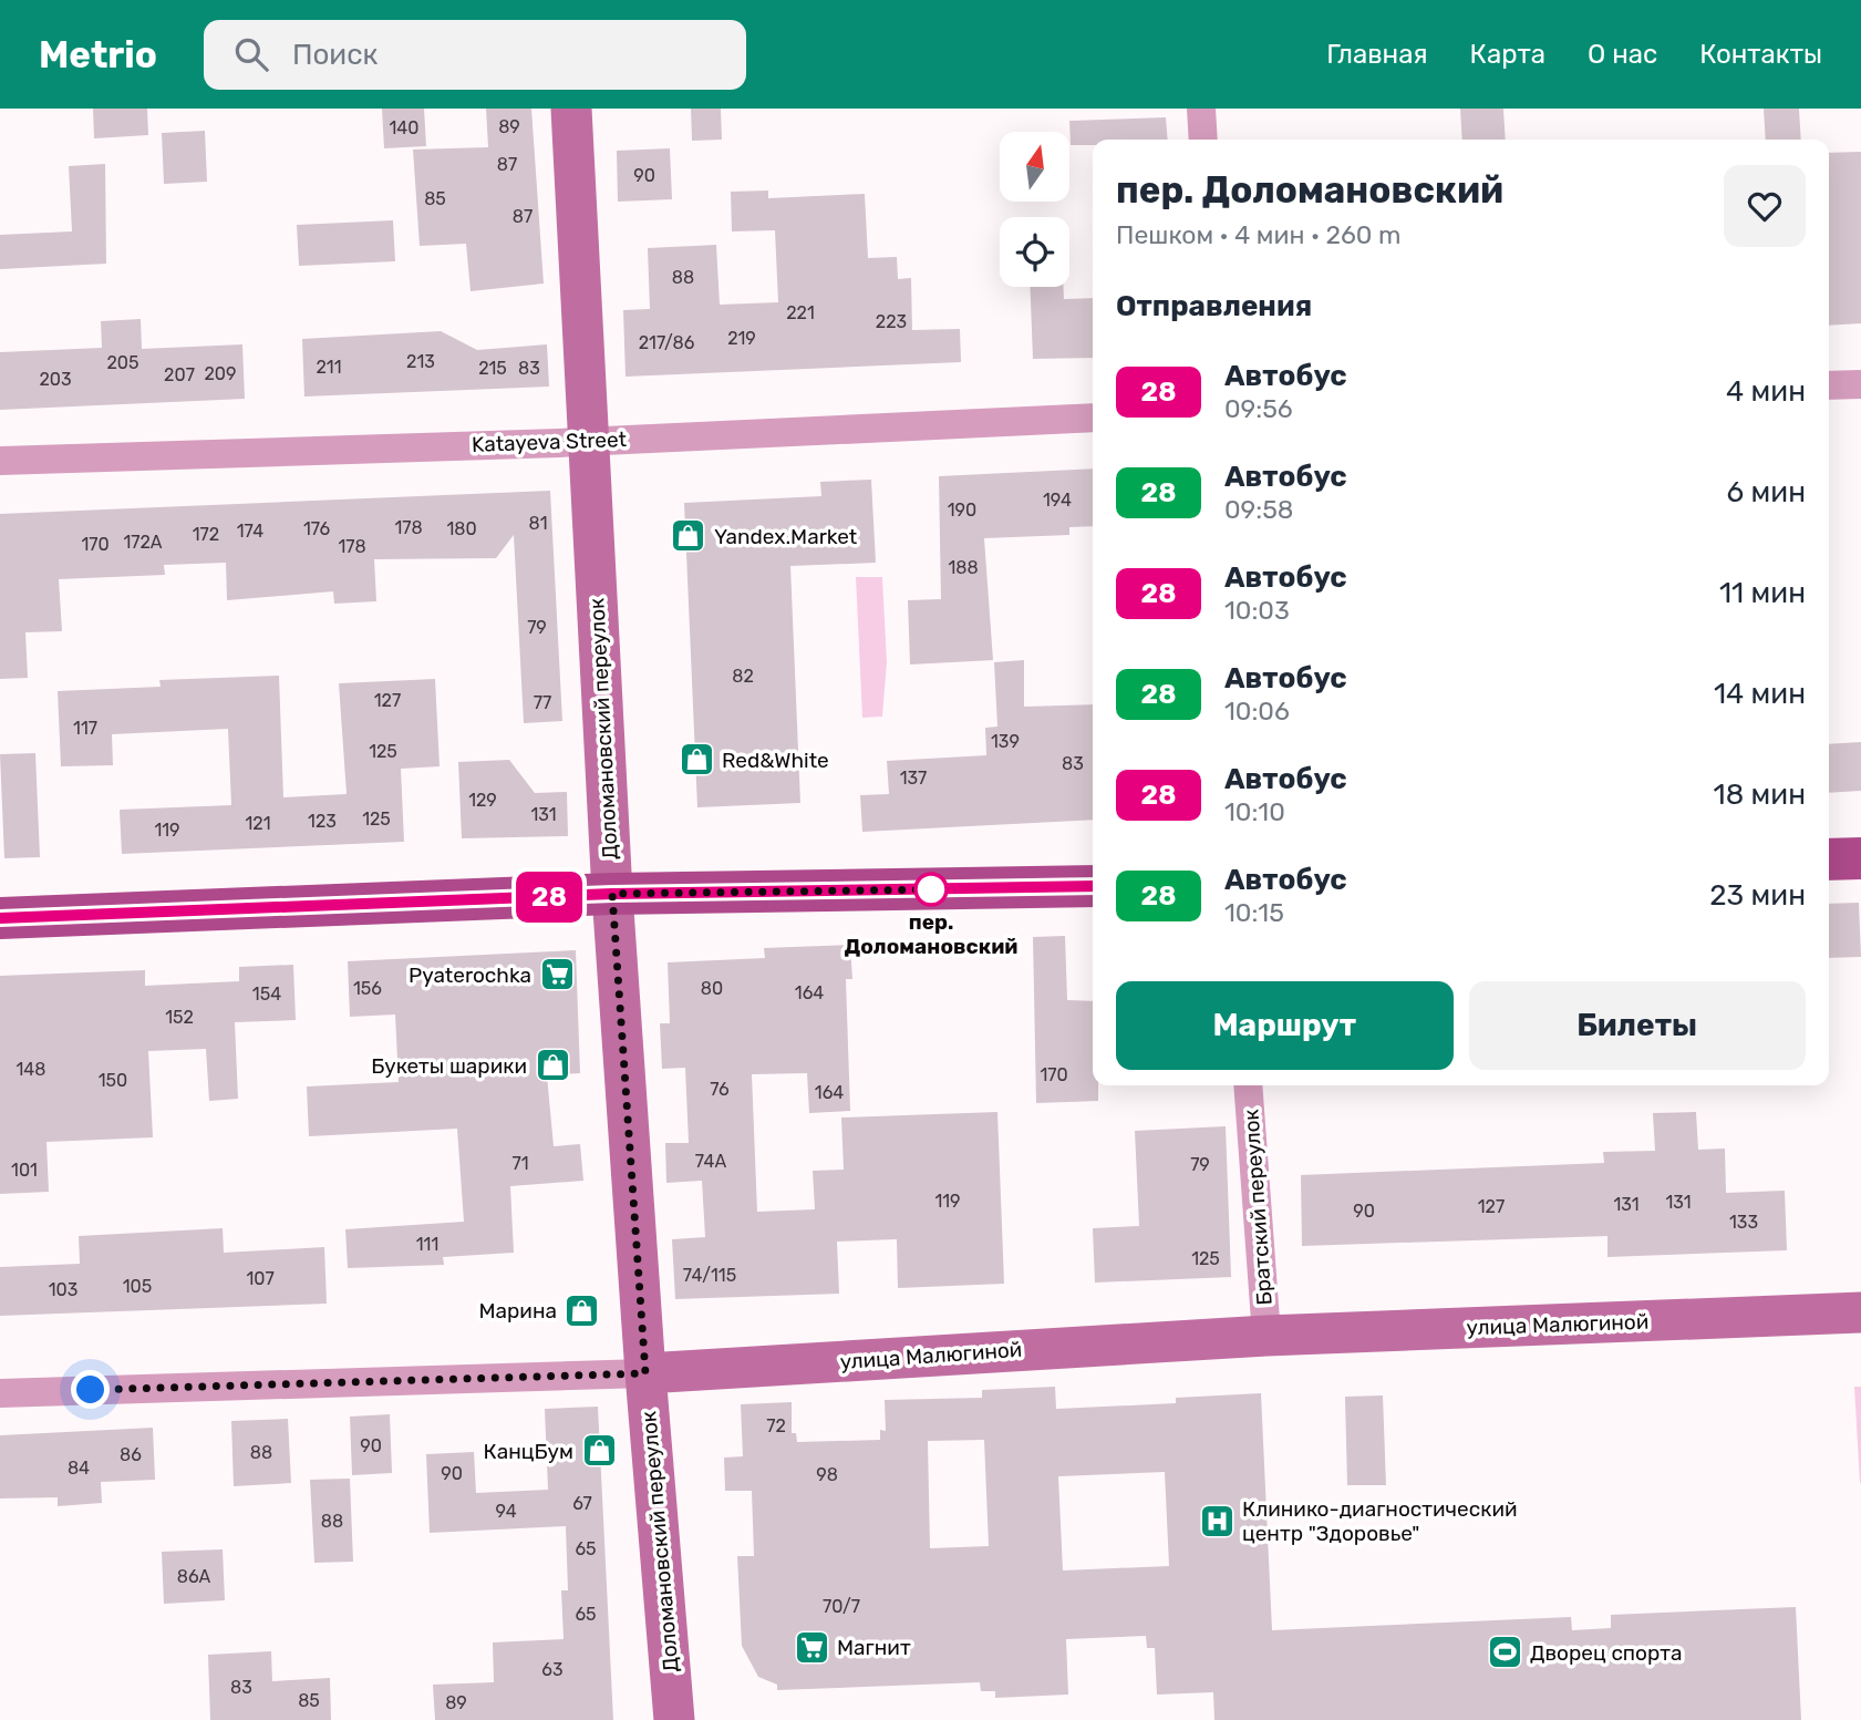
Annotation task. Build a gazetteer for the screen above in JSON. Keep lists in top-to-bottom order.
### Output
{
  "streets": {
    "main road": ["Доломановский переулок", "улица Малюгиной"],
    "street": ["Katayeva Street", "Братский переулок"]
  },
  "crossings": [
    ["Katayeva Street", "Доломановский переулок"],
    ["Доломановский переулок", "улица Малюгиной"],
    ["Братский переулок", "улица Малюгиной"]
  ],
  "places": {
    "shop": [
      "Yandex.Market",
      "Red&White",
      "Букеты шарики",
      "Марина",
      "КанцБум"
    ],
    "other": ["пер. Доломановский"],
    "supermarket": ["Pyaterochka", "Магнит"],
    "hospital": ["Клинико-диагностический центр \"Здоровье\""],
    "sports": ["Дворец спорта"]
  },
  "lines": ["bus line 28"],
  "house_numbers": [
    "89",
    "140",
    "87",
    "90",
    "85",
    "87",
    "88",
    "221",
    "223",
    "219",
    "217/86",
    "213",
    "205",
    "211",
    "215",
    "83",
    "209",
    "207",
    "203",
    "194",
    "190",
    "81",
    "178",
    "176",
    "180",
    "174",
    "172",
    "172А",
    "170",
    "178",
    "188",
    "79",
    "82",
    "127",
    "77",
    "117",
    "139",
    "125",
    "83",
    "137",
    "129",
    "131",
    "125",
    "123",
    "121",
    "119",
    "156",
    "80",
    "164",
    "154",
    "152",
    "148",
    "170",
    "150",
    "76",
    "164",
    "74А",
    "71",
    "79",
    "101",
    "119",
    "131",
    "131",
    "127",
    "90",
    "133",
    "111",
    "125",
    "74/115",
    "107",
    "105",
    "103",
    "72",
    "90",
    "88",
    "86",
    "84",
    "90",
    "98",
    "67",
    "94",
    "88",
    "65",
    "86А",
    "70/7",
    "65",
    "63",
    "83",
    "85",
    "89"
  ],
  "north": "top",
  "page": {
    "header": "Metrio",
    "search": "Поиск",
    "nav": [
      "Главная",
      "Карта",
      "О нас",
      "Контакты"
    ],
    "on_map": "28",
    "heading": [
      ["пер. Доломановский", "Пешком · 4 мин · 260 m"],
      "Отправления"
    ],
    "list": [
      {
        "mark": "28",
        "name": "Автобус",
        "note": "09:56",
        "value": "4 мин"
      },
      {
        "mark": "28",
        "name": "Автобус",
        "note": "09:58",
        "value": "6 мин"
      },
      {
        "mark": "28",
        "name": "Автобус",
        "note": "10:03",
        "value": "11 мин"
      },
      {
        "mark": "28",
        "name": "Автобус",
        "note": "10:06",
        "value": "14 мин"
      },
      {
        "mark": "28",
        "name": "Автобус",
        "note": "10:10",
        "value": "18 мин"
      },
      {
        "mark": "28",
        "name": "Автобус",
        "note": "10:15",
        "value": "23 мин"
      }
    ],
    "buttons": ["Маршрут", "Билеты"]
  }
}
